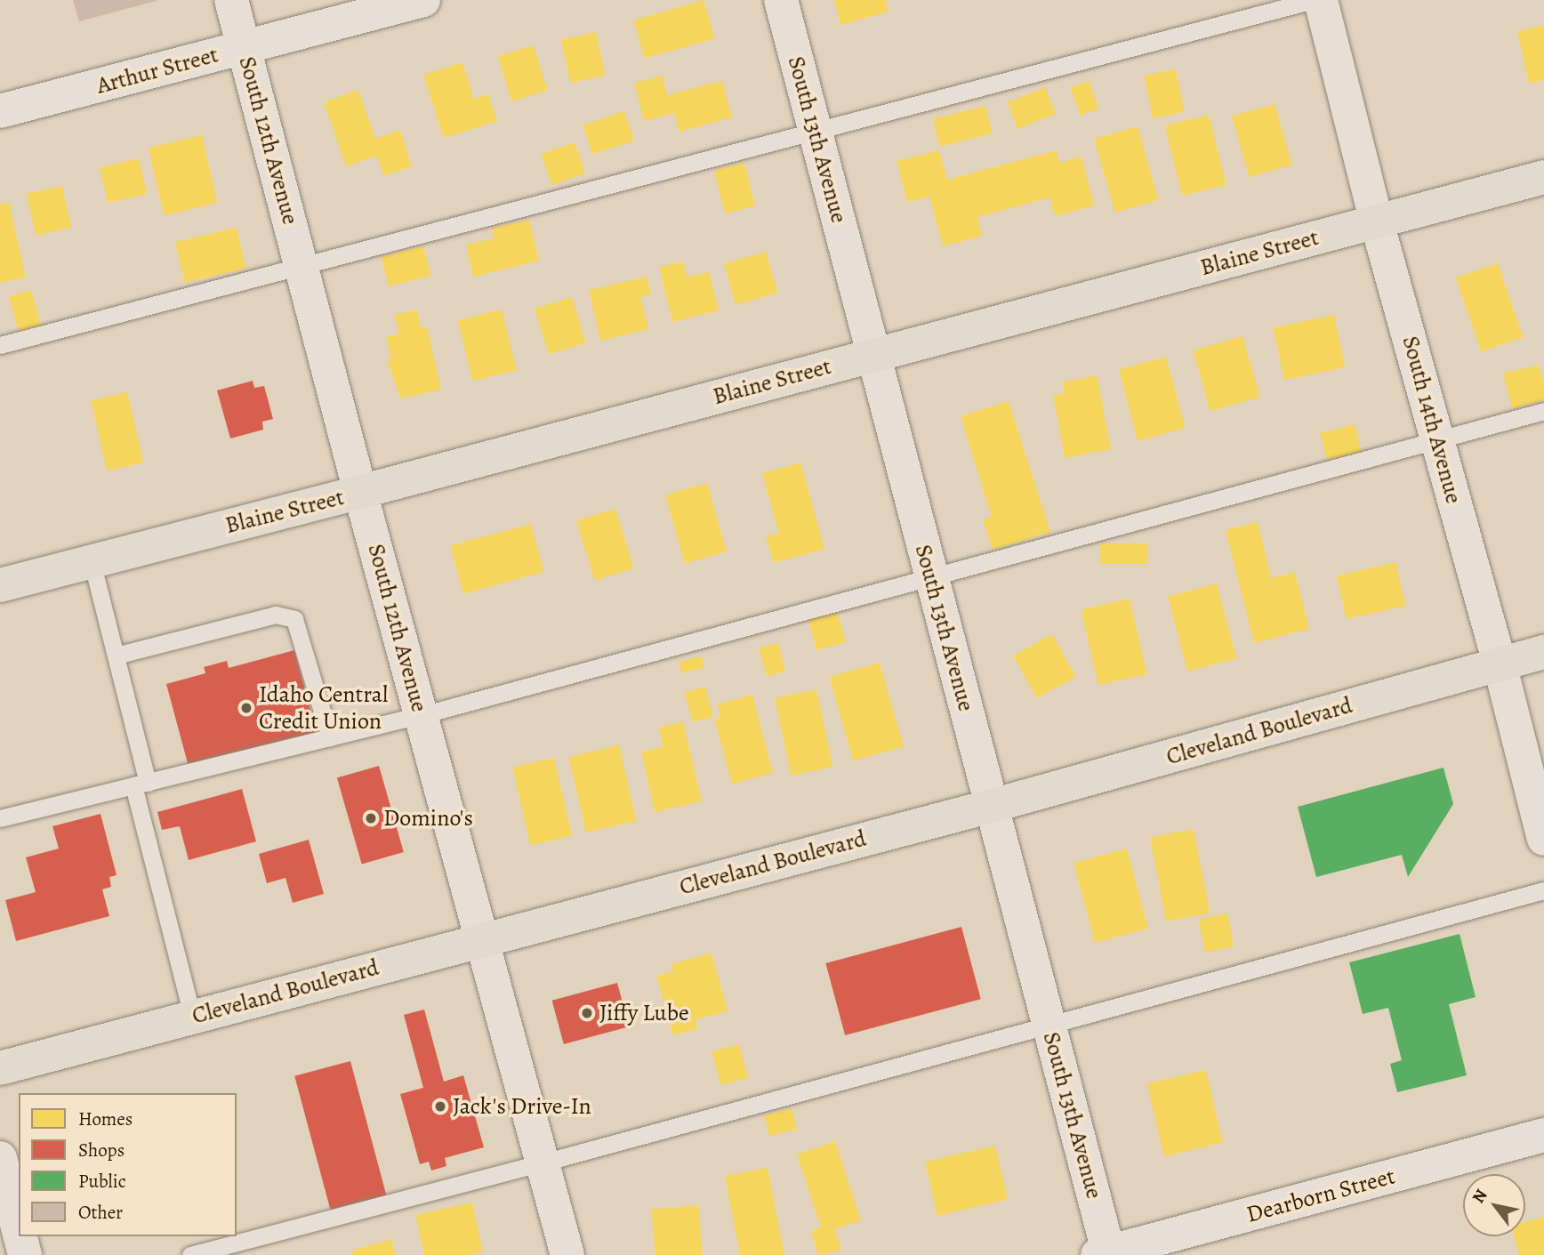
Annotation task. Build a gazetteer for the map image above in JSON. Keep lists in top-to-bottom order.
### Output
{
  "streets": {
    "main road": ["Blaine Street", "Cleveland Boulevard"],
    "street": [
      "Arthur Street",
      "South 13th Avenue",
      "South 12th Avenue",
      "South 14th Avenue",
      "Dearborn Street"
    ]
  },
  "crossings": [
    ["Arthur Street", "South 12th Avenue"],
    ["South 13th Avenue", "Blaine Street"],
    ["South 13th Avenue", "Cleveland Boulevard"],
    ["South 13th Avenue", "Dearborn Street"],
    ["South 12th Avenue", "Blaine Street"],
    ["South 12th Avenue", "Cleveland Boulevard"],
    ["Blaine Street", "South 14th Avenue"],
    ["South 14th Avenue", "Cleveland Boulevard"]
  ],
  "places": [
    "Idaho Central Credit Union",
    "Domino's",
    "Jiffy Lube",
    "Jack's Drive-In"
  ],
  "legend": [
    "Homes",
    "Shops",
    "Public",
    "Other"
  ],
  "north": "top left"
}
